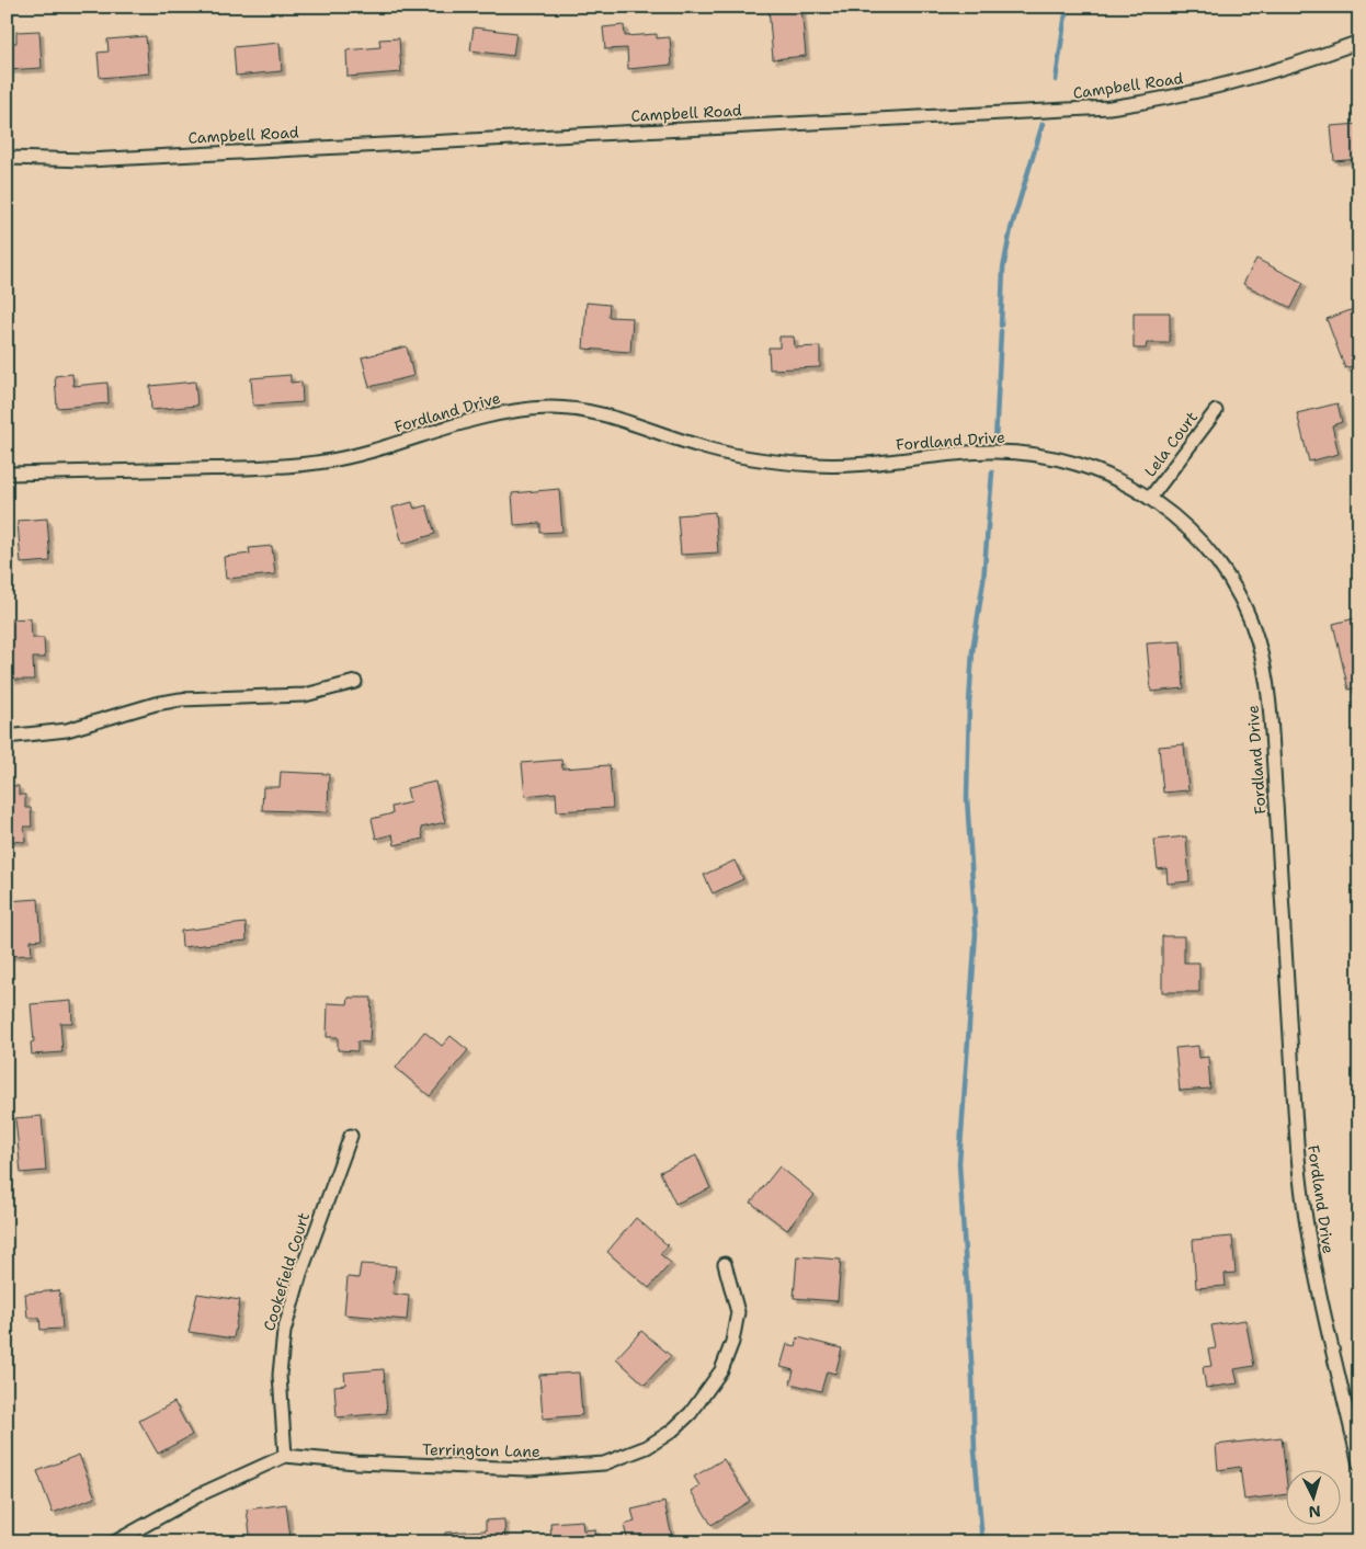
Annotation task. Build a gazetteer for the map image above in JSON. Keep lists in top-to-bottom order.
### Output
{
  "streets": {
    "street": [
      "Campbell Road",
      "Fordland Drive",
      "Lela Court",
      "Cookefield Court",
      "Terrington Lane"
    ]
  },
  "crossings": [
    ["Fordland Drive", "Lela Court"],
    ["Cookefield Court", "Terrington Lane"]
  ],
  "north": "bottom"
}
